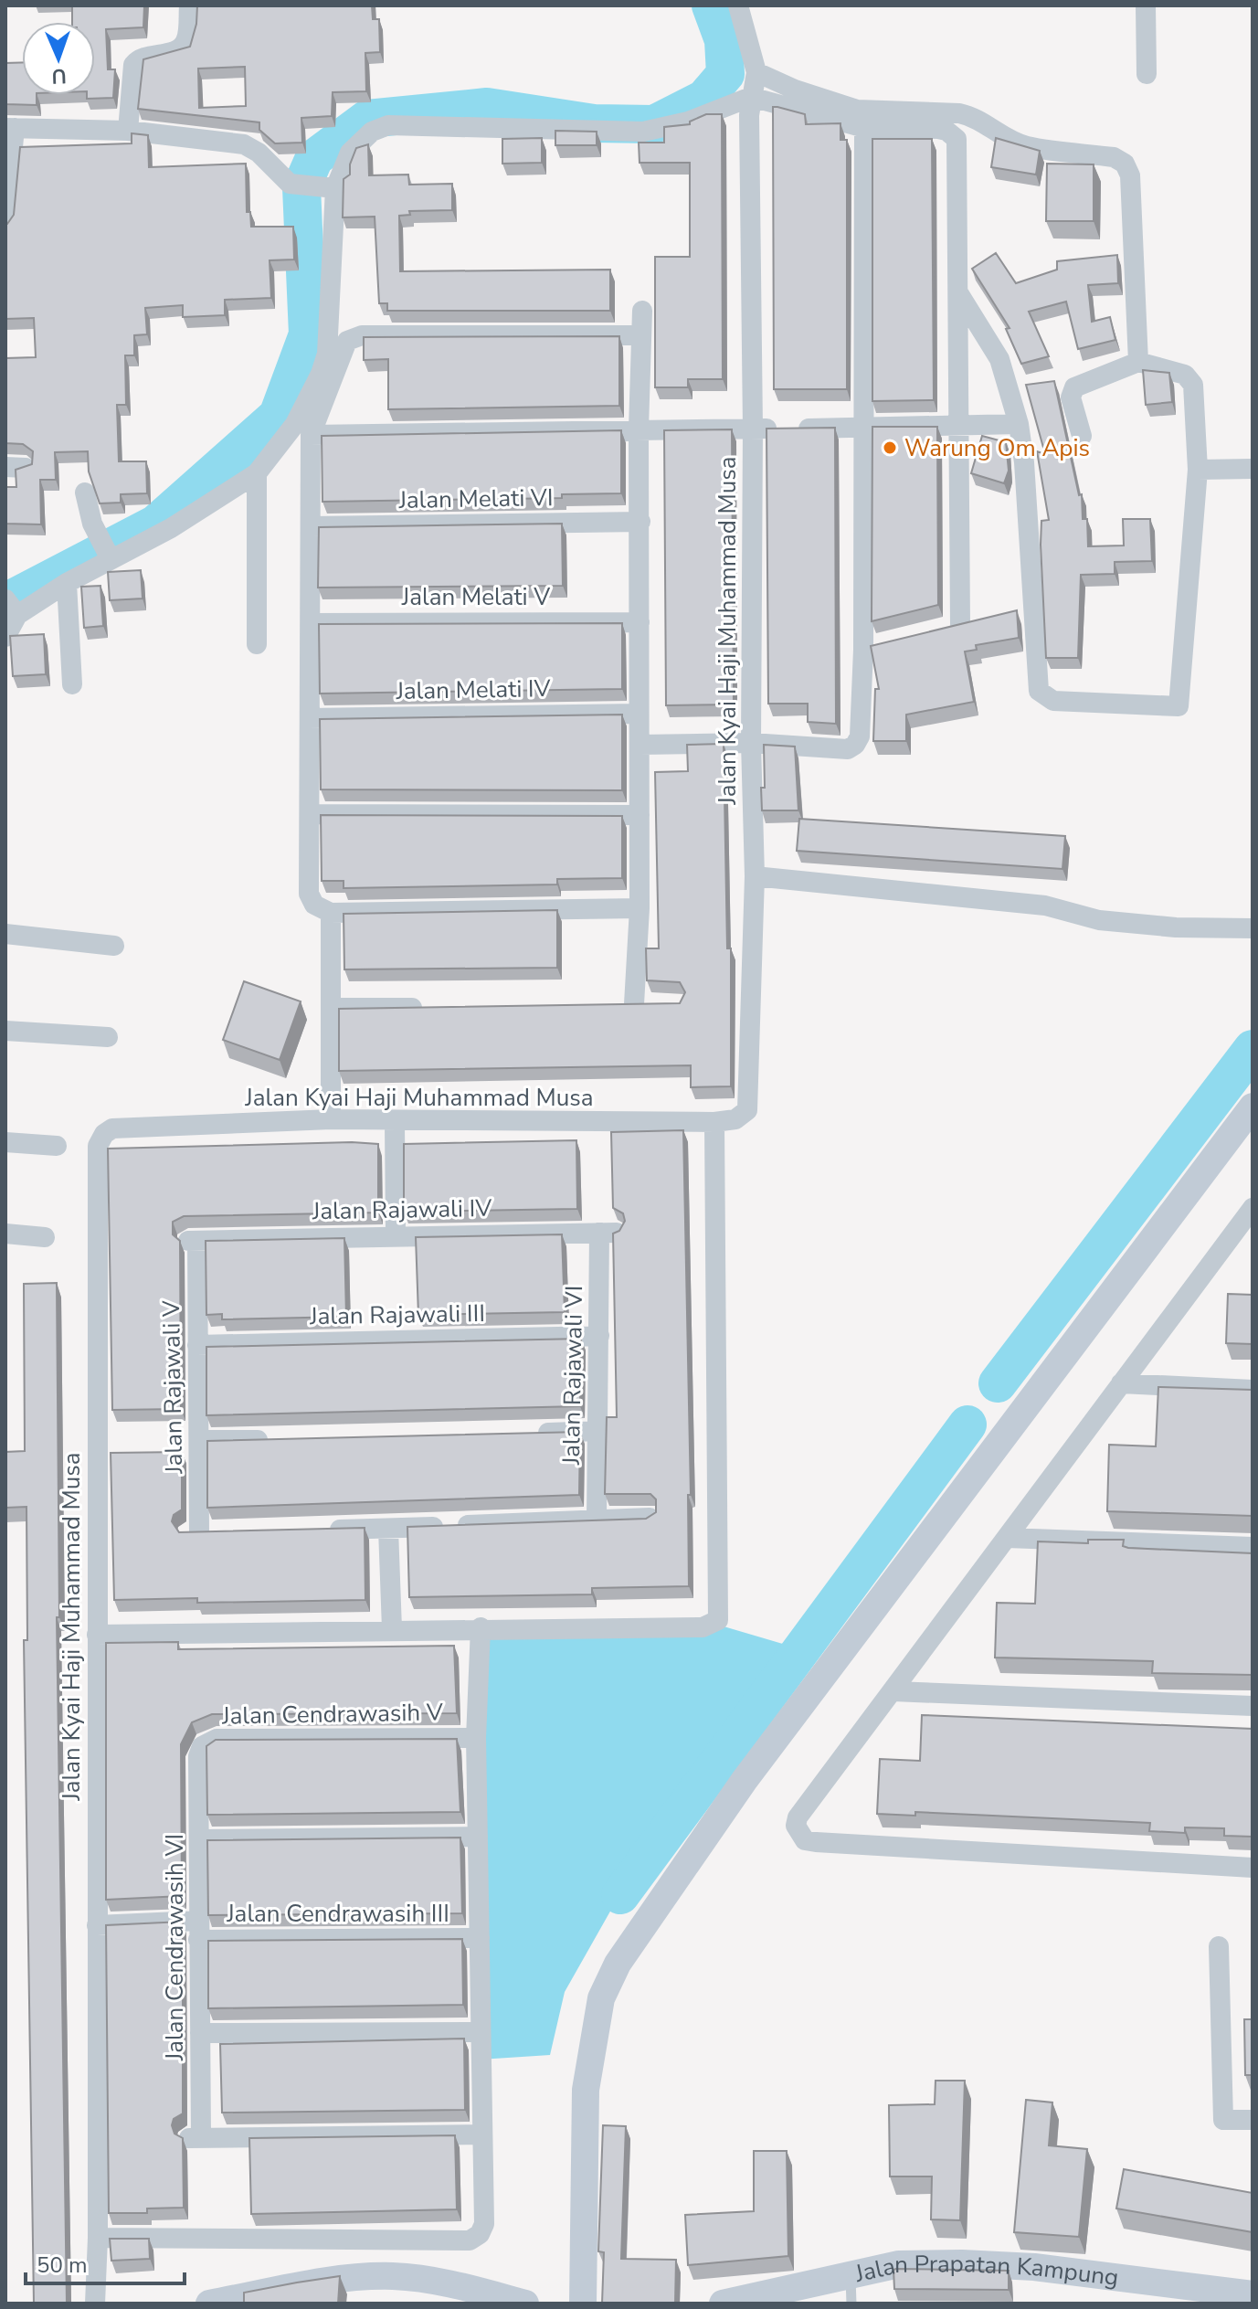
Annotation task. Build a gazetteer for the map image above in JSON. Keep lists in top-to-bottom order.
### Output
{
  "streets": {
    "street": [
      "Jalan Melati VI",
      "Jalan Melati V",
      "Jalan Kyai Haji Muhammad Musa",
      "Jalan Melati IV",
      "Jalan Rajawali IV",
      "Jalan Rajawali III",
      "Jalan Rajawali VI",
      "Jalan Rajawali V",
      "Jalan Cendrawasih V",
      "Jalan Cendrawasih III",
      "Jalan Cendrawasih VI",
      "Jalan Prapatan Kampung"
    ]
  },
  "crossings": [
    ["Jalan Kyai Haji Muhammad Musa", "Jalan Cendrawasih III"],
    ["Jalan Rajawali IV", "Jalan Rajawali VI"],
    ["Jalan Rajawali IV", "Jalan Rajawali V"],
    ["Jalan Rajawali III", "Jalan Rajawali VI"],
    ["Jalan Rajawali III", "Jalan Rajawali V"],
    ["Jalan Cendrawasih V", "Jalan Cendrawasih VI"],
    ["Jalan Cendrawasih III", "Jalan Cendrawasih VI"]
  ],
  "places": ["Warung Om Apis"],
  "scale_bar": "50 m",
  "north": "bottom"
}
